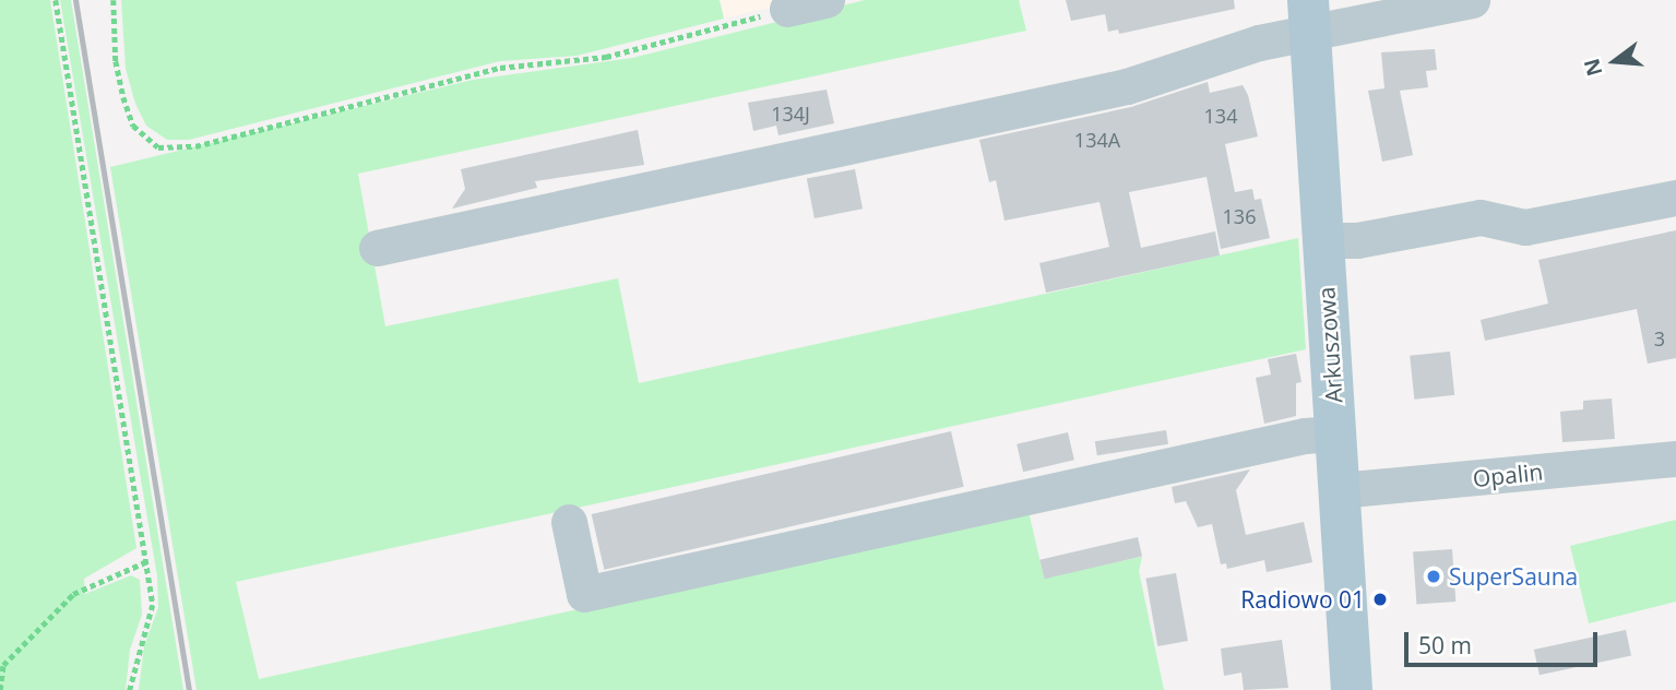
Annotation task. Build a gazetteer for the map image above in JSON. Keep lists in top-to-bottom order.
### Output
{
  "streets": {
    "main road": ["Arkuszowa"],
    "street": ["Opalin"]
  },
  "crossings": [
    ["Arkuszowa", "Opalin"]
  ],
  "places": ["SuperSauna", "Radiowo 01"],
  "house_numbers": [
    "134J",
    "134",
    "134A",
    "136",
    "3"
  ],
  "scale_bar": "50 m",
  "north": "left"
}
